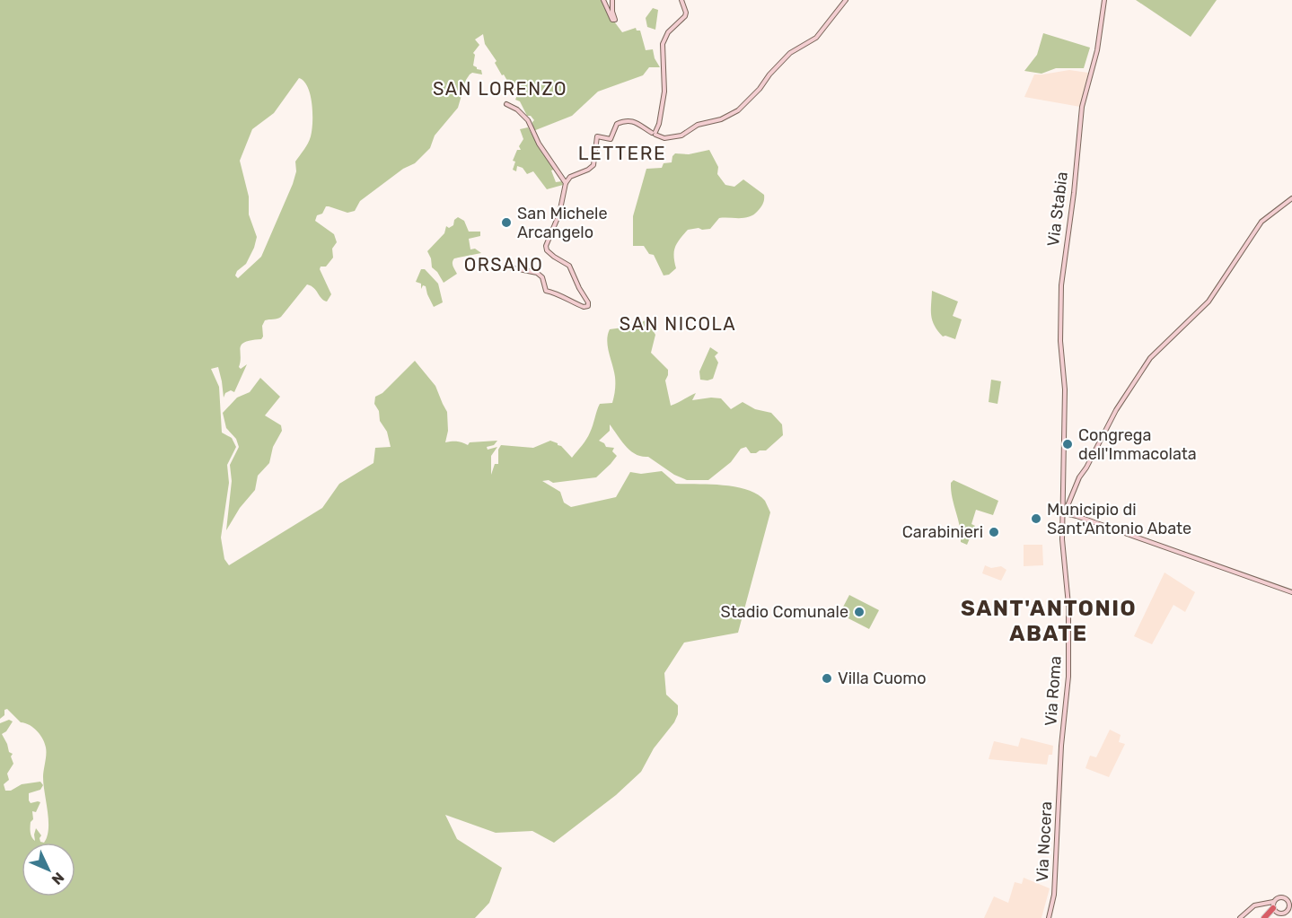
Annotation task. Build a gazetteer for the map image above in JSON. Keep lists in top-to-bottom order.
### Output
{
  "streets": {
    "street": ["Via Stabia", "Via Roma", "Via Nocera"]
  },
  "crossings": [
    ["Via Stabia", "Via Roma"],
    ["Via Roma", "Via Nocera"]
  ],
  "districts": [
    "SAN LORENZO",
    "LETTERE",
    "ORSANO",
    "SAN NICOLA",
    "SANT'ANTONIO ABATE"
  ],
  "places": [
    "San Michele Arcangelo",
    "Congrega dell'Immacolata",
    "Municipio di Sant'Antonio Abate",
    "Carabinieri",
    "Stadio Comunale",
    "Villa Cuomo"
  ],
  "north": "bottom right"
}
